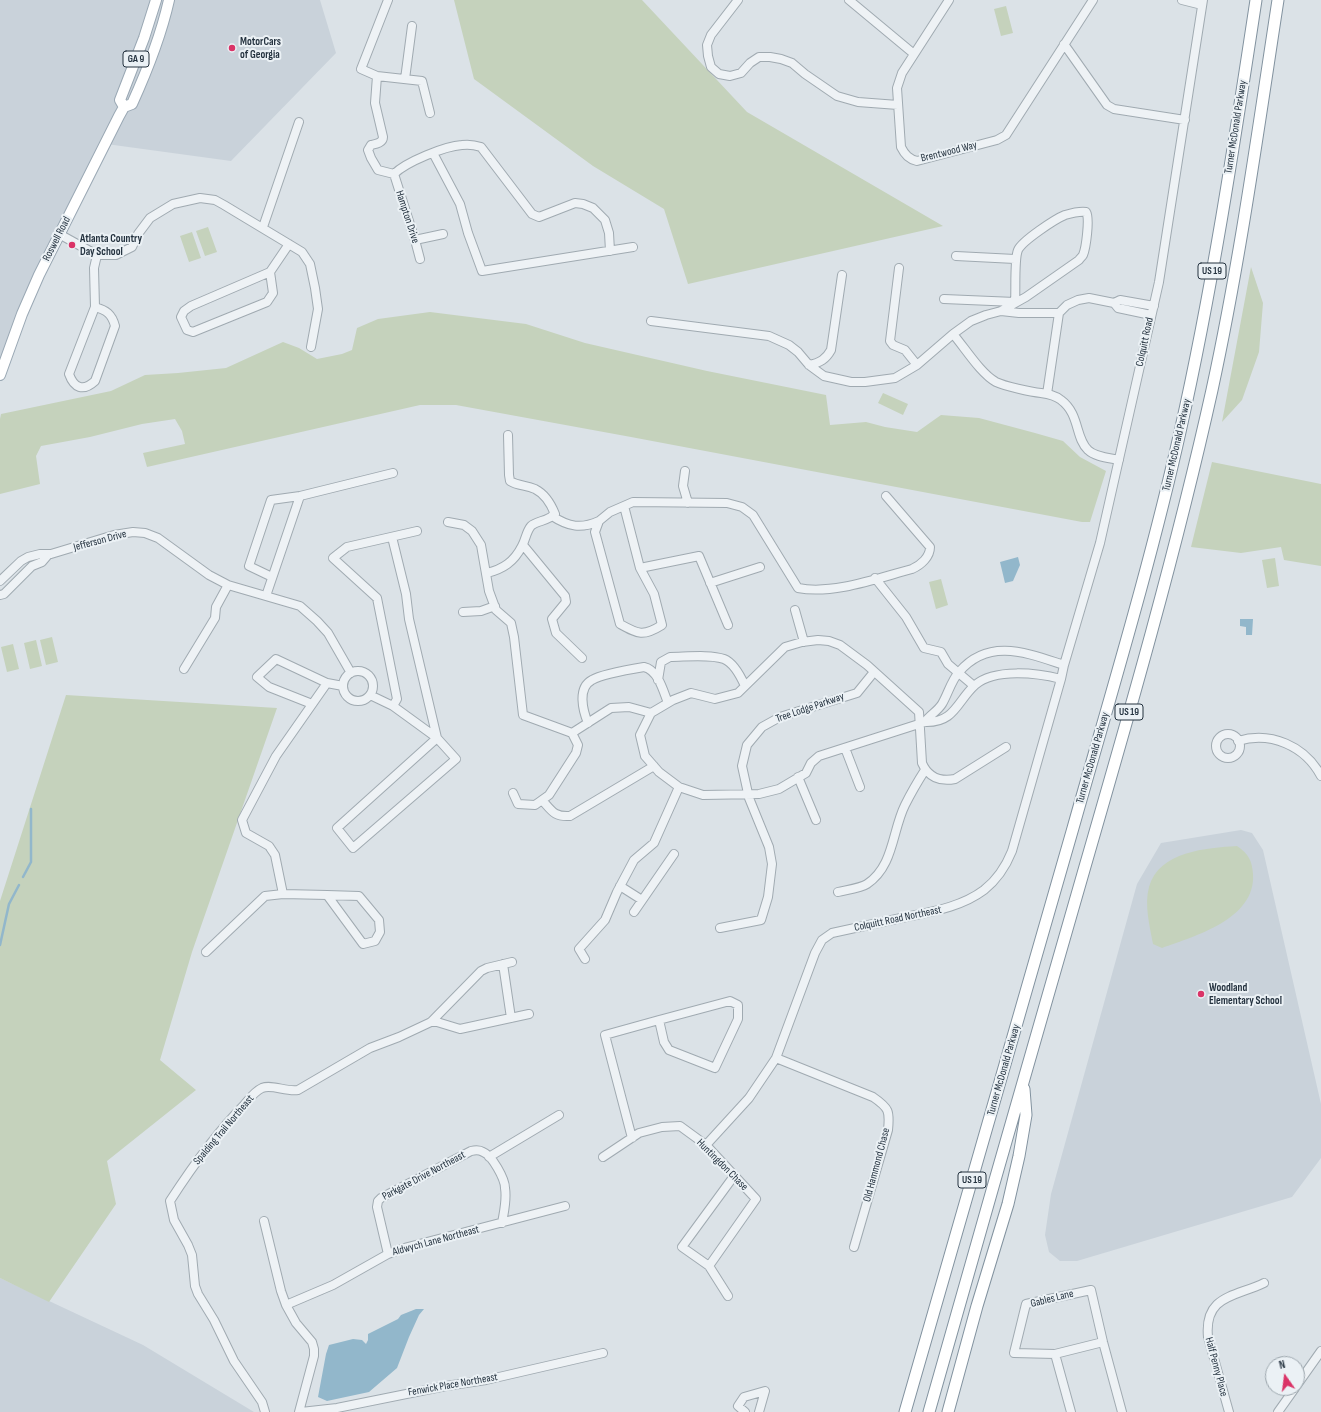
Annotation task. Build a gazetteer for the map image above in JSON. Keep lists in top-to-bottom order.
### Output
{
  "streets": {
    "highway": ["Turner McDonald Parkway", "US 19"],
    "main road": ["GA 9", "Roswell Road"],
    "street": [
      "Brentwood Way",
      "Hampton Drive",
      "Colquitt Road",
      "Jefferson Drive",
      "Tree Lodge Parkway",
      "Colquitt Road Northeast",
      "Spalding Trail Northeast",
      "Huntingdon Chase",
      "Old Hammond Chase",
      "Parkgate Drive Northeast",
      "Aldwych Lane Northeast",
      "Gables Lane",
      "Half Penny Place",
      "Fenwick Place Northeast"
    ]
  },
  "crossings": [
    ["Colquitt Road", "Colquitt Road Northeast"],
    ["Colquitt Road Northeast", "Huntingdon Chase"],
    ["Colquitt Road Northeast", "Old Hammond Chase"],
    ["Parkgate Drive Northeast", "Aldwych Lane Northeast"]
  ],
  "places": ["MotorCars of Georgia", "Atlanta Country Day School", "Woodland Elementary School"],
  "north": "top"
}
